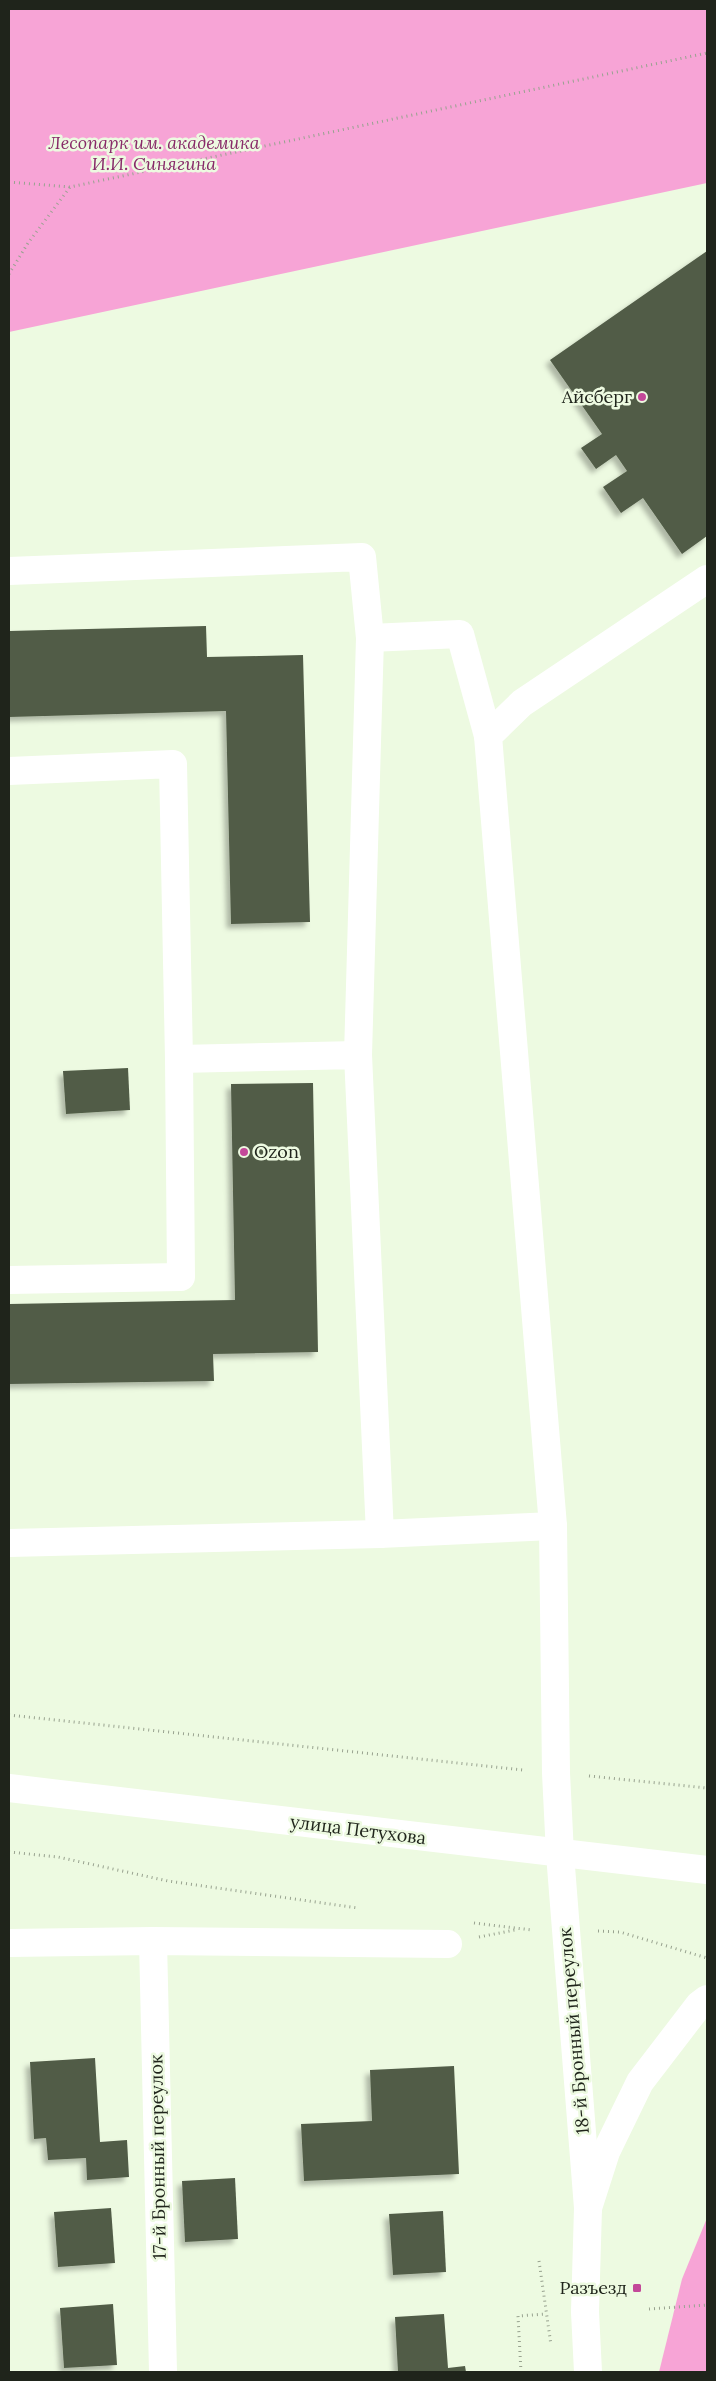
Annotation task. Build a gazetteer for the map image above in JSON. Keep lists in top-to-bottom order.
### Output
{
  "streets": {
    "street": ["улица Петухова", "18-й Бронный переулок", "17-й Бронный переулок"]
  },
  "crossings": [
    ["улица Петухова", "18-й Бронный переулок"]
  ],
  "parks": ["Лесопарк им. академика И.И. Синягина"],
  "places": {
    "other": ["Айсберг", "Ozon"],
    "transit": ["Разъезд"]
  }
}
